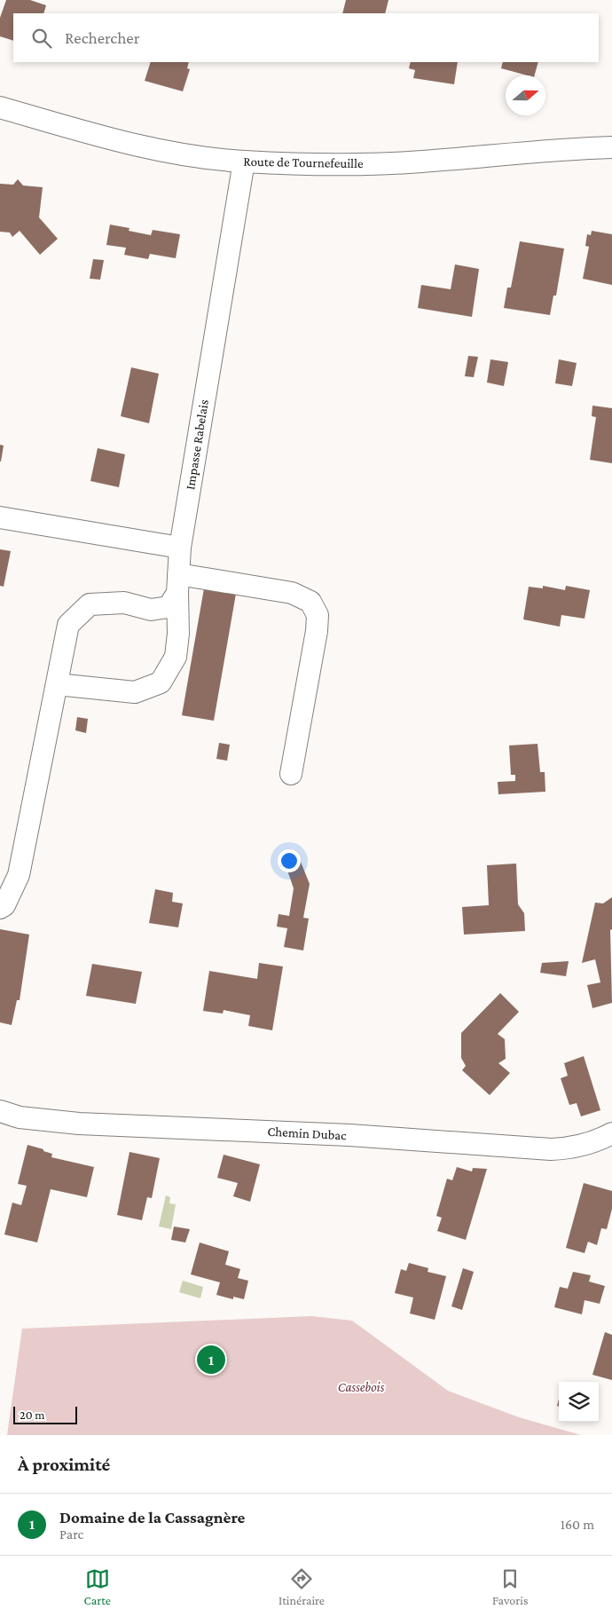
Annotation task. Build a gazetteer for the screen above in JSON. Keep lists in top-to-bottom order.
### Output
{
  "streets": {
    "street": ["Route de Tournefeuille", "Impasse Rabelais", "Chemin Dubac"]
  },
  "crossings": [
    ["Route de Tournefeuille", "Impasse Rabelais"]
  ],
  "parks": ["Cassebois"],
  "scale_bar": "20 m",
  "north": "right",
  "page": {
    "search": "Rechercher",
    "pins": "1",
    "scale": "20 m",
    "heading": "À proximité",
    "list": [
      {
        "mark": "1",
        "name": "Domaine de la Cassagnère",
        "note": "Parc",
        "value": "160 m"
      }
    ],
    "nav": ["Carte", "Itinéraire", "Favoris"]
  }
}
